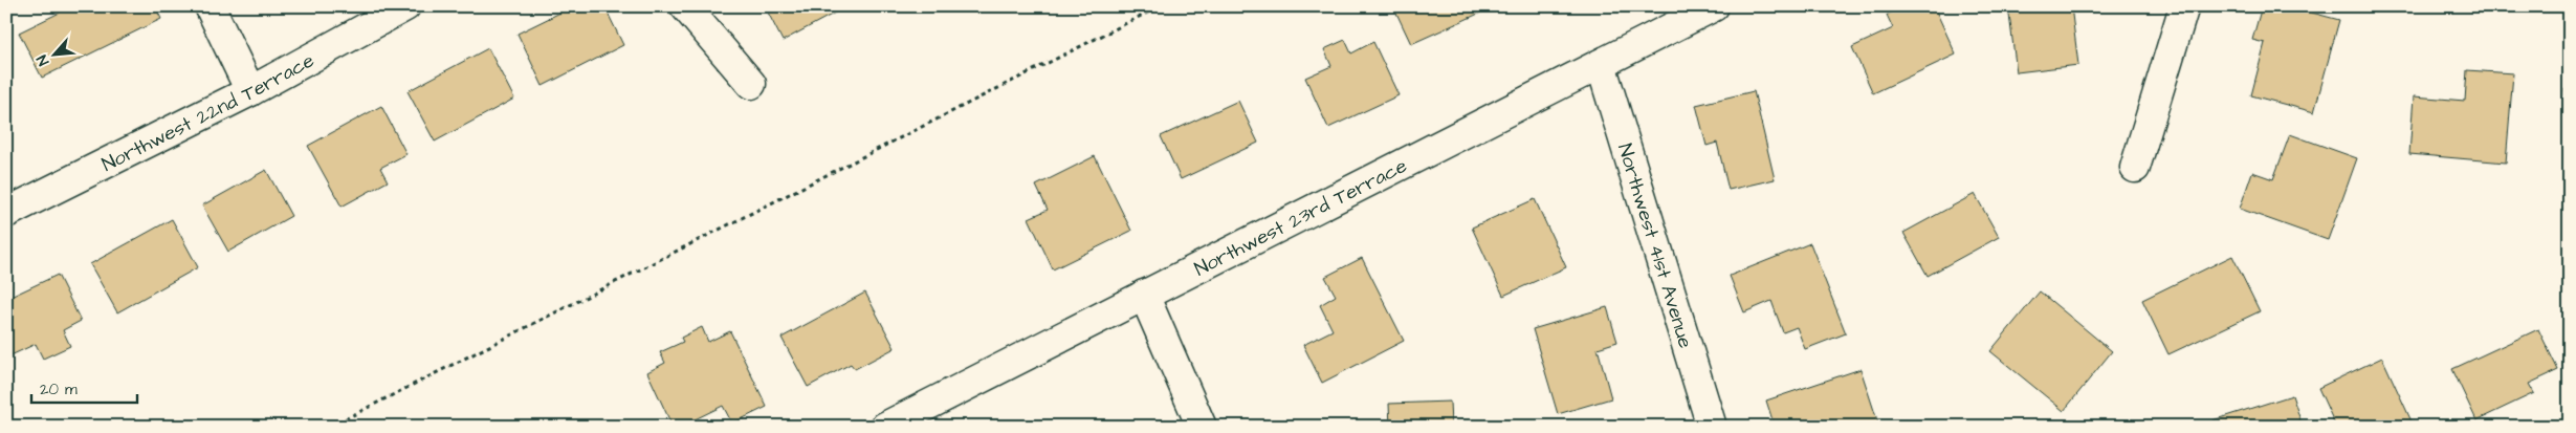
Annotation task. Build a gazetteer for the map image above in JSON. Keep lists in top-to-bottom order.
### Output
{
  "streets": {
    "street": ["Northwest 22nd Terrace", "Northwest 23rd Terrace", "Northwest 41st Avenue"]
  },
  "crossings": [
    ["Northwest 23rd Terrace", "Northwest 41st Avenue"]
  ],
  "scale_bar": "20 m",
  "north": "bottom left"
}
